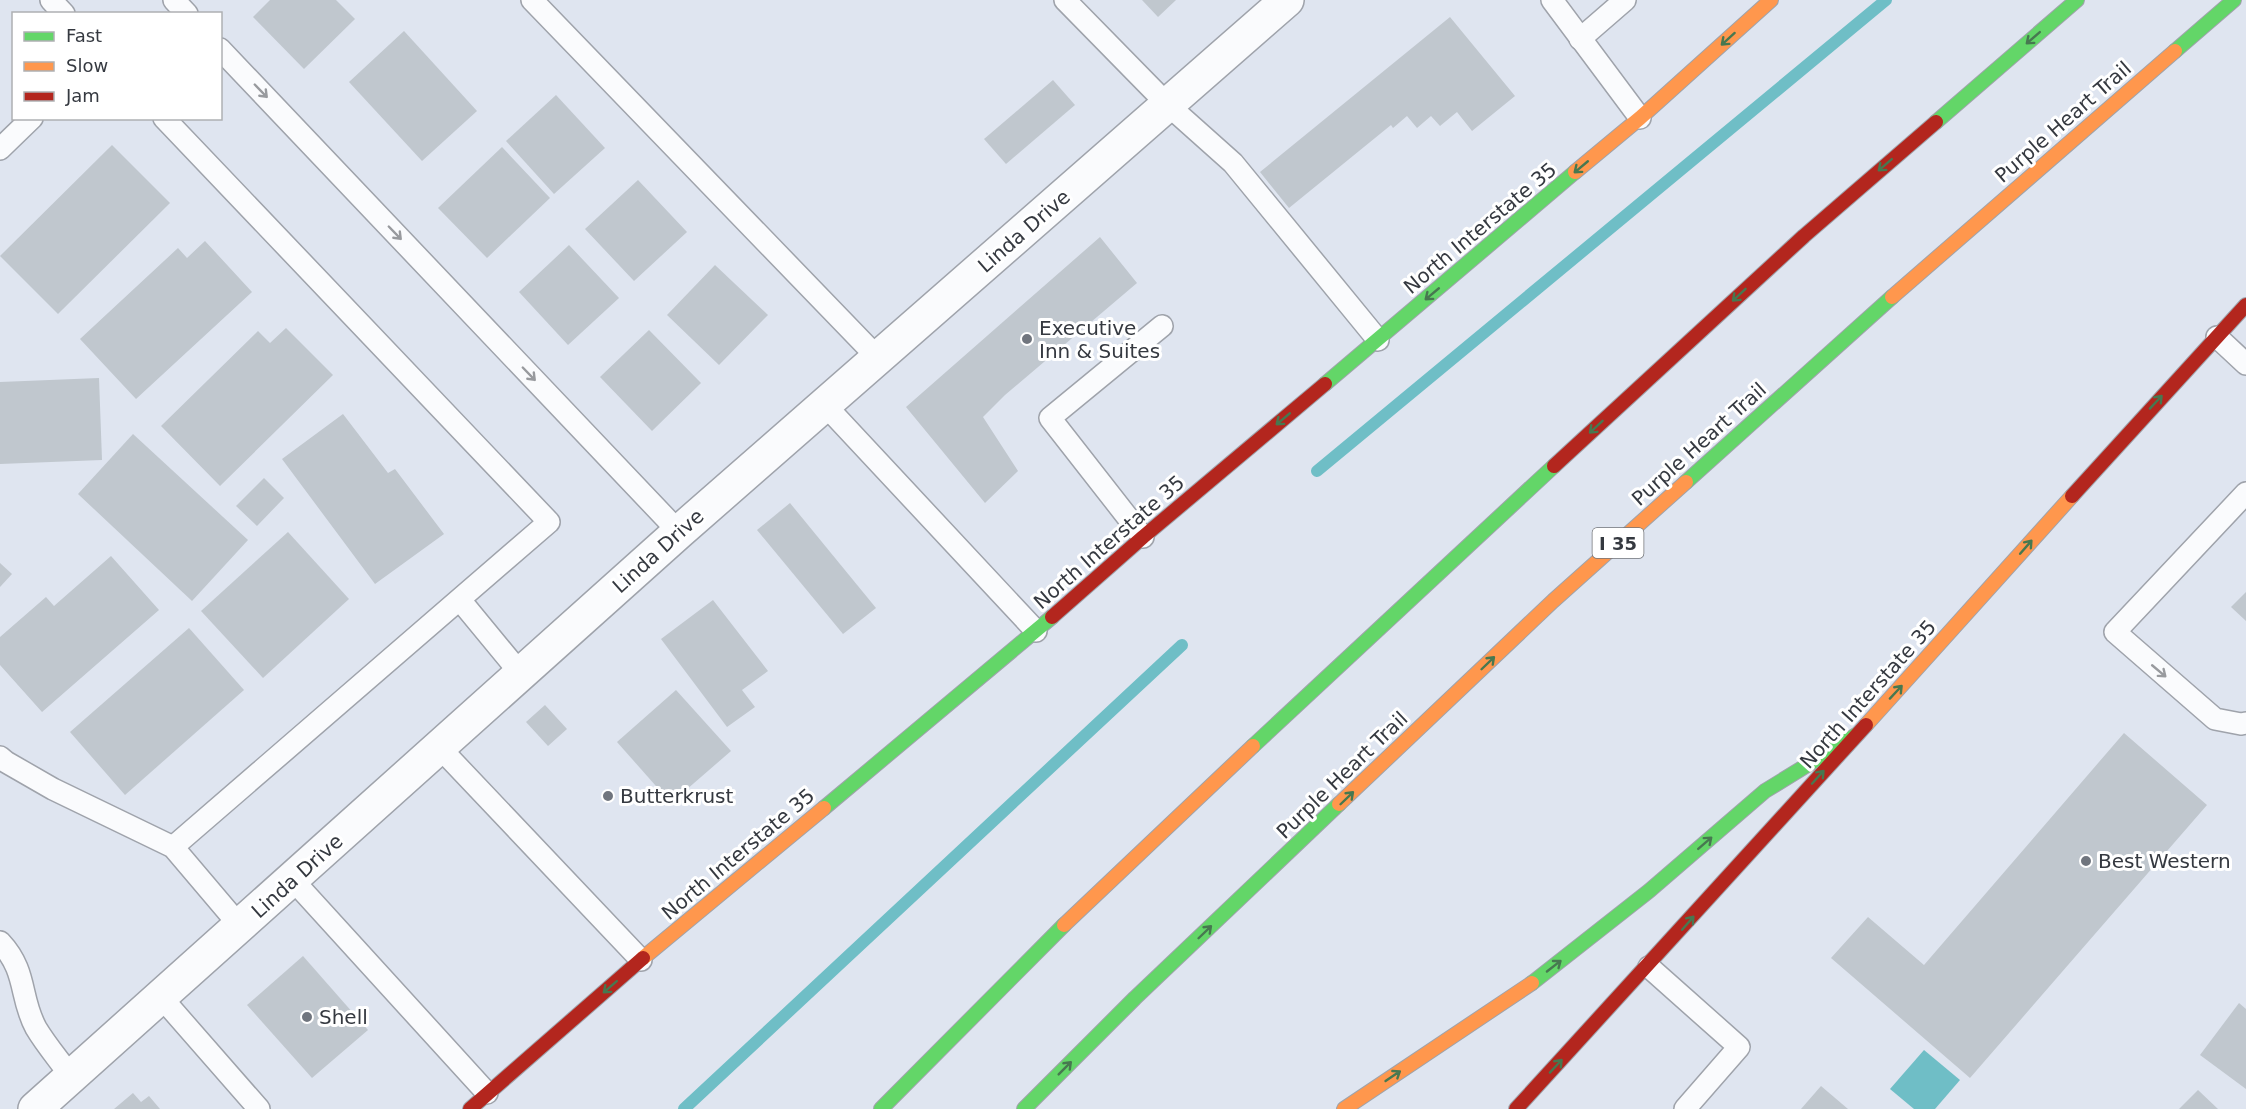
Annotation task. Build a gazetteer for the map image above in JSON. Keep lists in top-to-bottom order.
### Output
{
  "streets": {
    "main road": ["Purple Heart Trail", "North Interstate 35", "I 35"],
    "street": ["Linda Drive"]
  },
  "places": [
    "Executive Inn & Suites",
    "Butterkrust",
    "Best Western",
    "Shell"
  ],
  "legend": ["Fast", "Slow", "Jam"]
}
